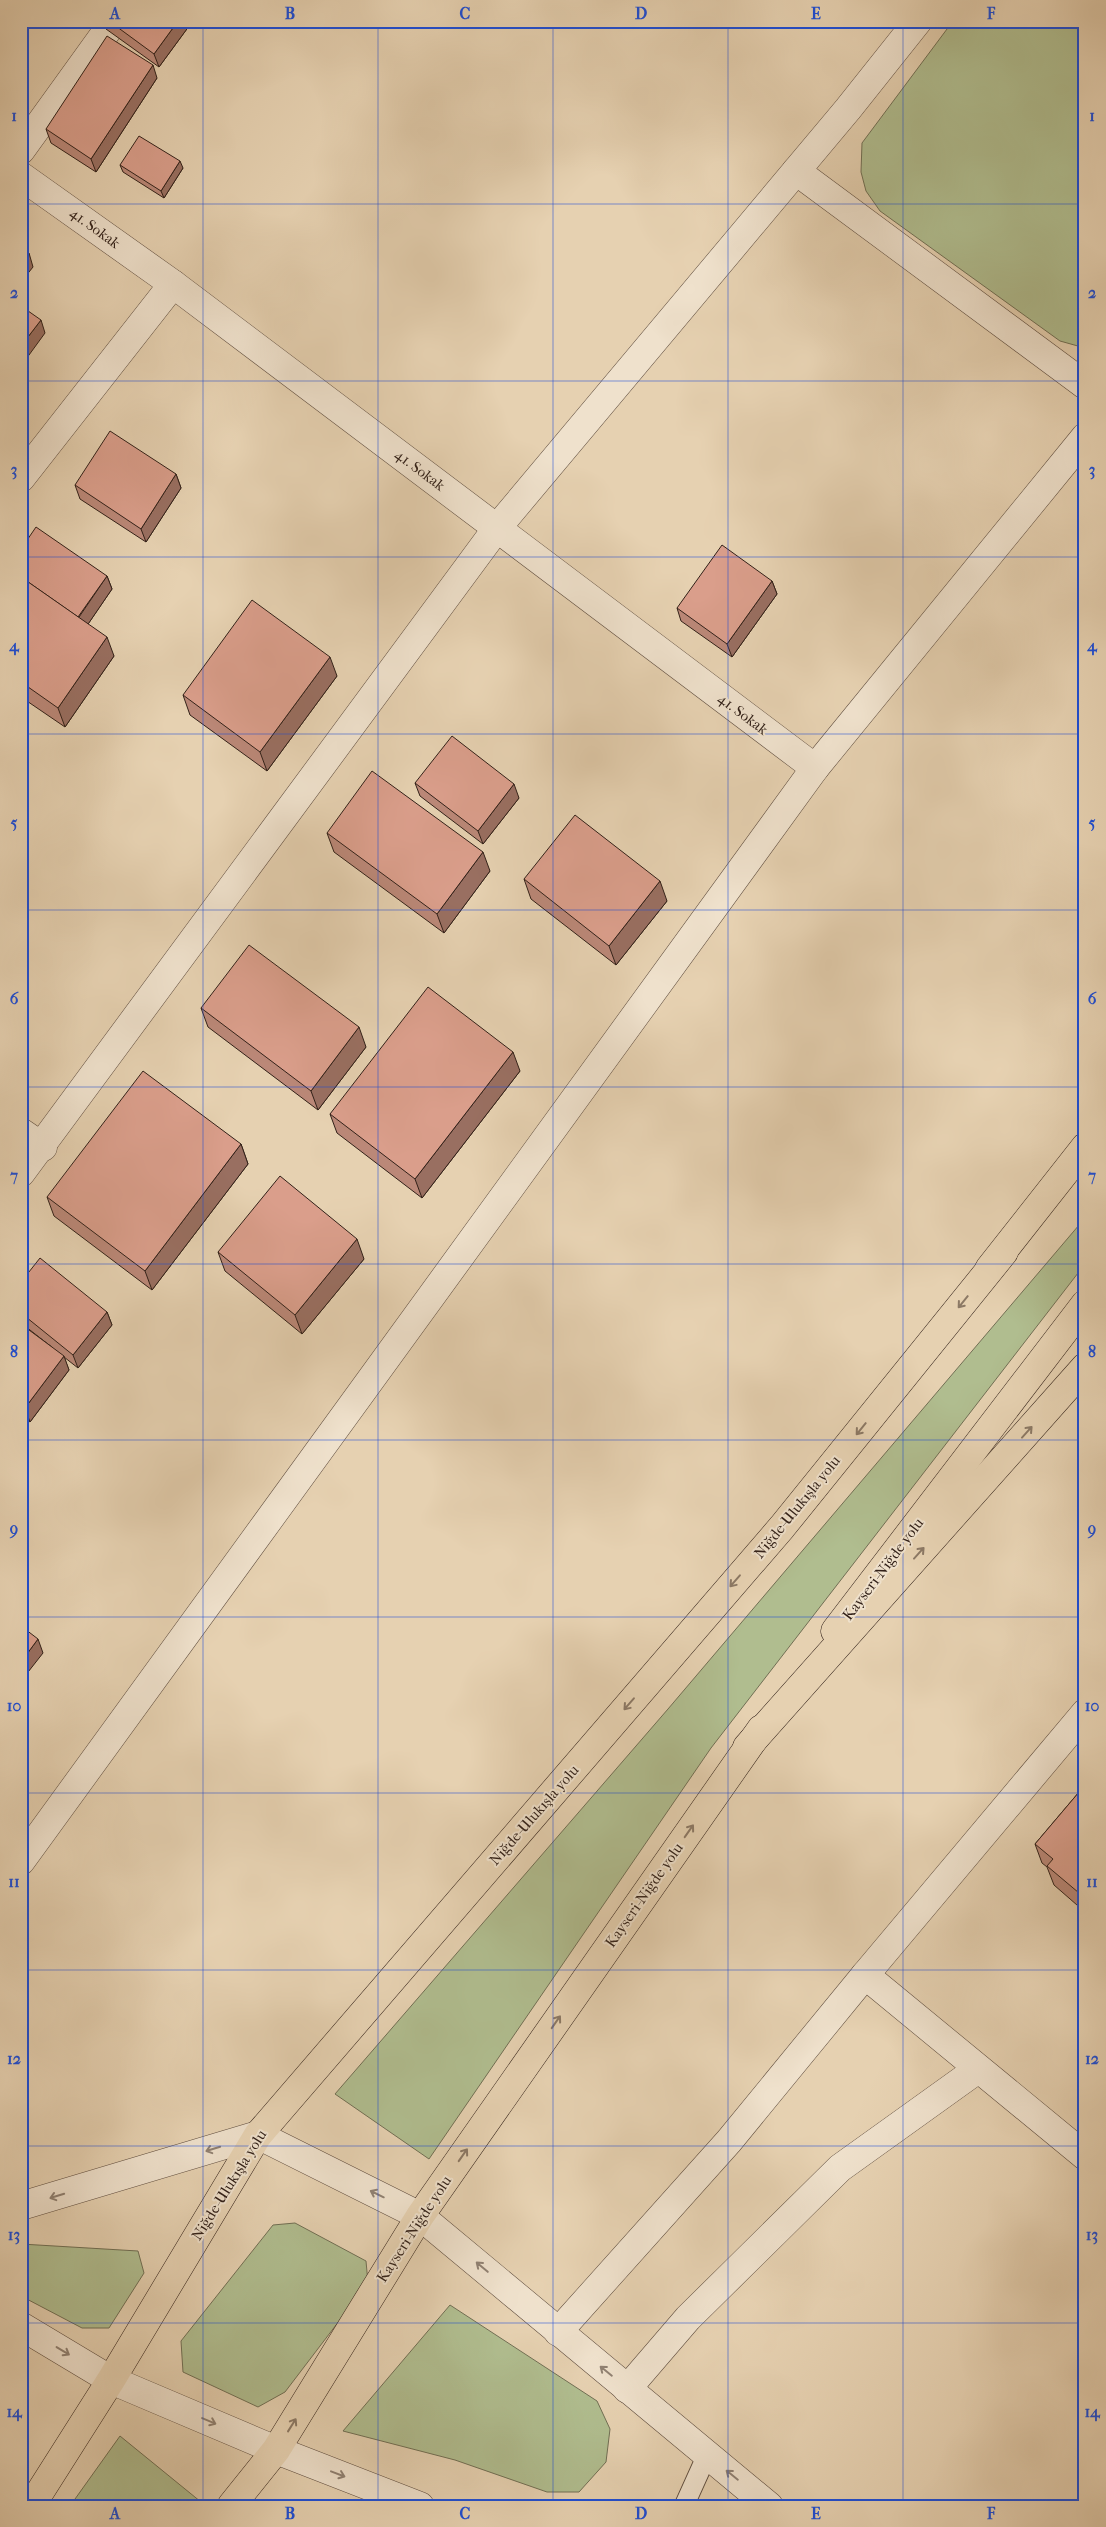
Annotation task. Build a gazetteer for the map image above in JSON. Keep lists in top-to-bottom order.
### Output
{
  "streets": {
    "highway": ["Niğde-Ulukışla yolu", "Kayseri-Niğde yolu"],
    "street": ["41. Sokak"]
  },
  "one_way": ["Kayseri-Niğde yolu"],
  "grid": {
    "columns": [
      "A",
      "B",
      "C",
      "D",
      "E",
      "F"
    ],
    "rows": [
      "1",
      "2",
      "3",
      "4",
      "5",
      "6",
      "7",
      "8",
      "9",
      "10",
      "11",
      "12",
      "13",
      "14"
    ]
  }
}
